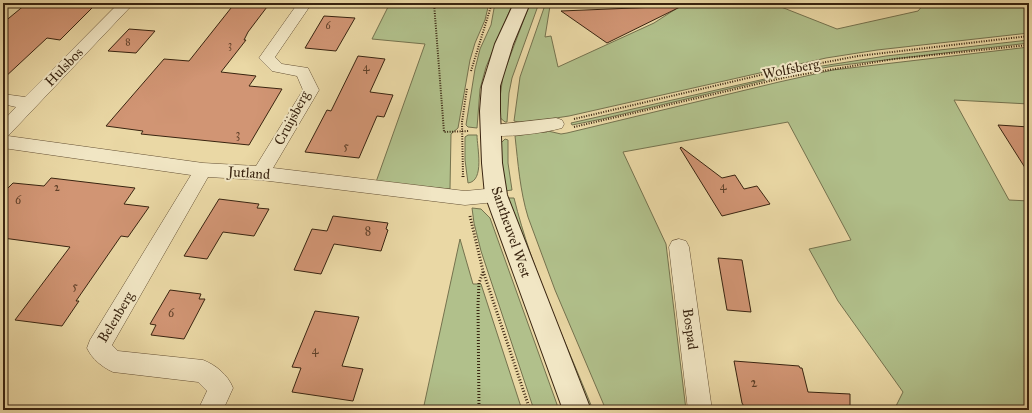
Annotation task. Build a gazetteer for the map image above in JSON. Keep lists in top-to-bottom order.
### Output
{
  "streets": {
    "street": [
      "Hulsbos",
      "Cruijsberg",
      "Jutland",
      "Santheuvel West",
      "Belenberg",
      "Bospad"
    ],
    "path": ["Wolfsberg"]
  },
  "crossings": [
    ["Cruijsberg", "Jutland"],
    ["Jutland", "Santheuvel West"],
    ["Jutland", "Belenberg"]
  ],
  "house_numbers": [
    "6",
    "8",
    "3",
    "4",
    "3",
    "5",
    "4",
    "2",
    "6",
    "8",
    "5",
    "6",
    "4",
    "2"
  ]
}
